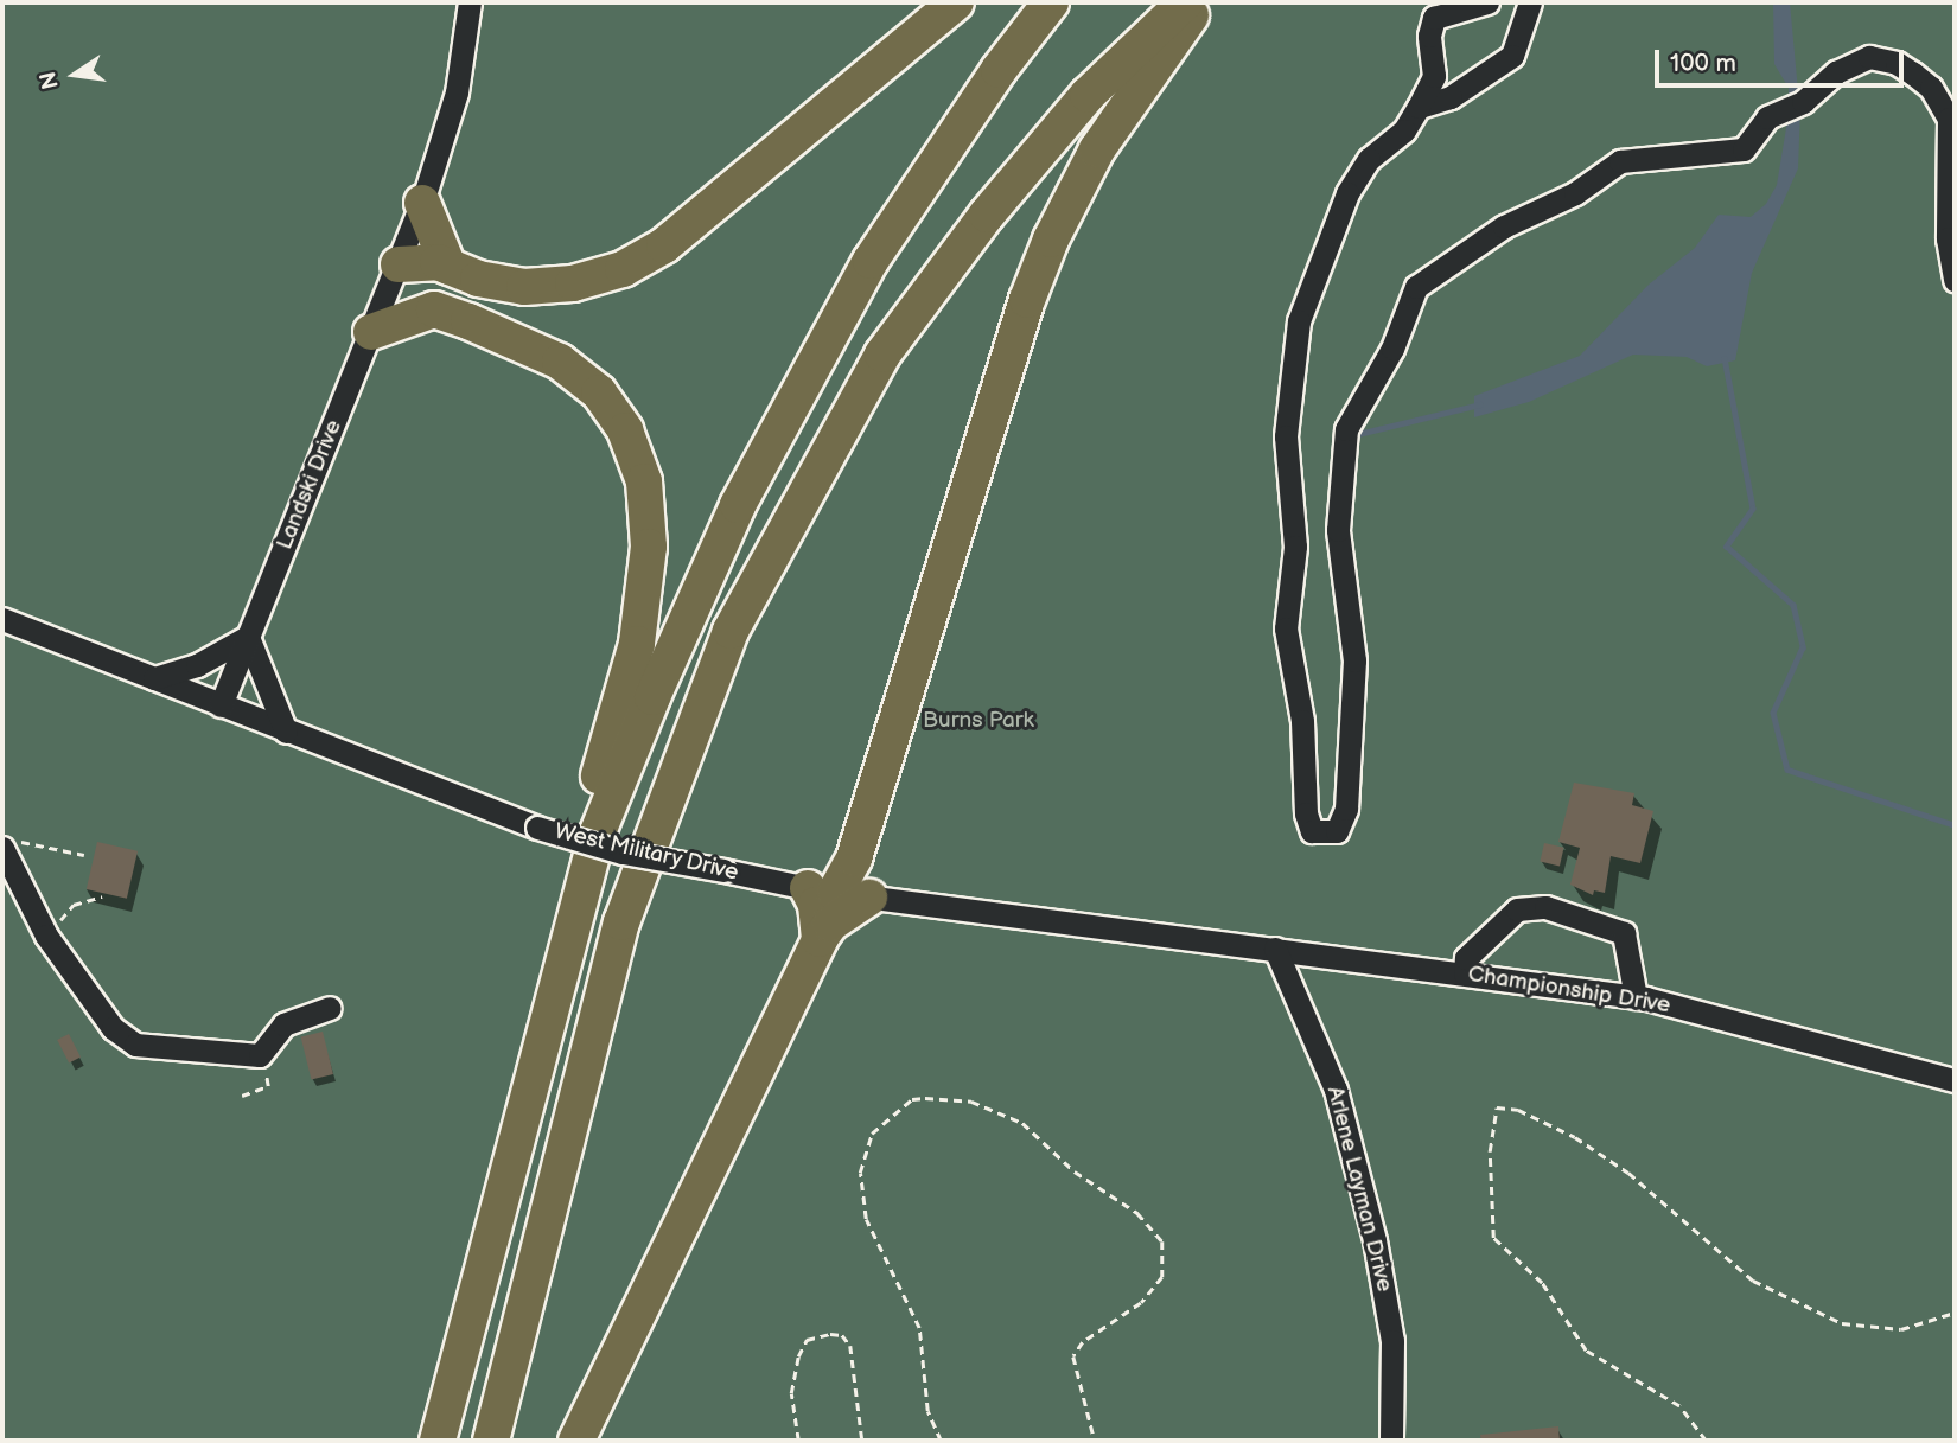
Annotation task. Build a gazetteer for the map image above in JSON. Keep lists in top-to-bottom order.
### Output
{
  "streets": {
    "street": [
      "Landski Drive",
      "West Military Drive",
      "Championship Drive",
      "Arlene Layman Drive"
    ]
  },
  "crossings": [
    ["Landski Drive", "West Military Drive"],
    ["West Military Drive", "Championship Drive"],
    ["West Military Drive", "Arlene Layman Drive"],
    ["Championship Drive", "Arlene Layman Drive"]
  ],
  "parks": ["Burns Park"],
  "scale_bar": "100 m",
  "north": "left"
}
